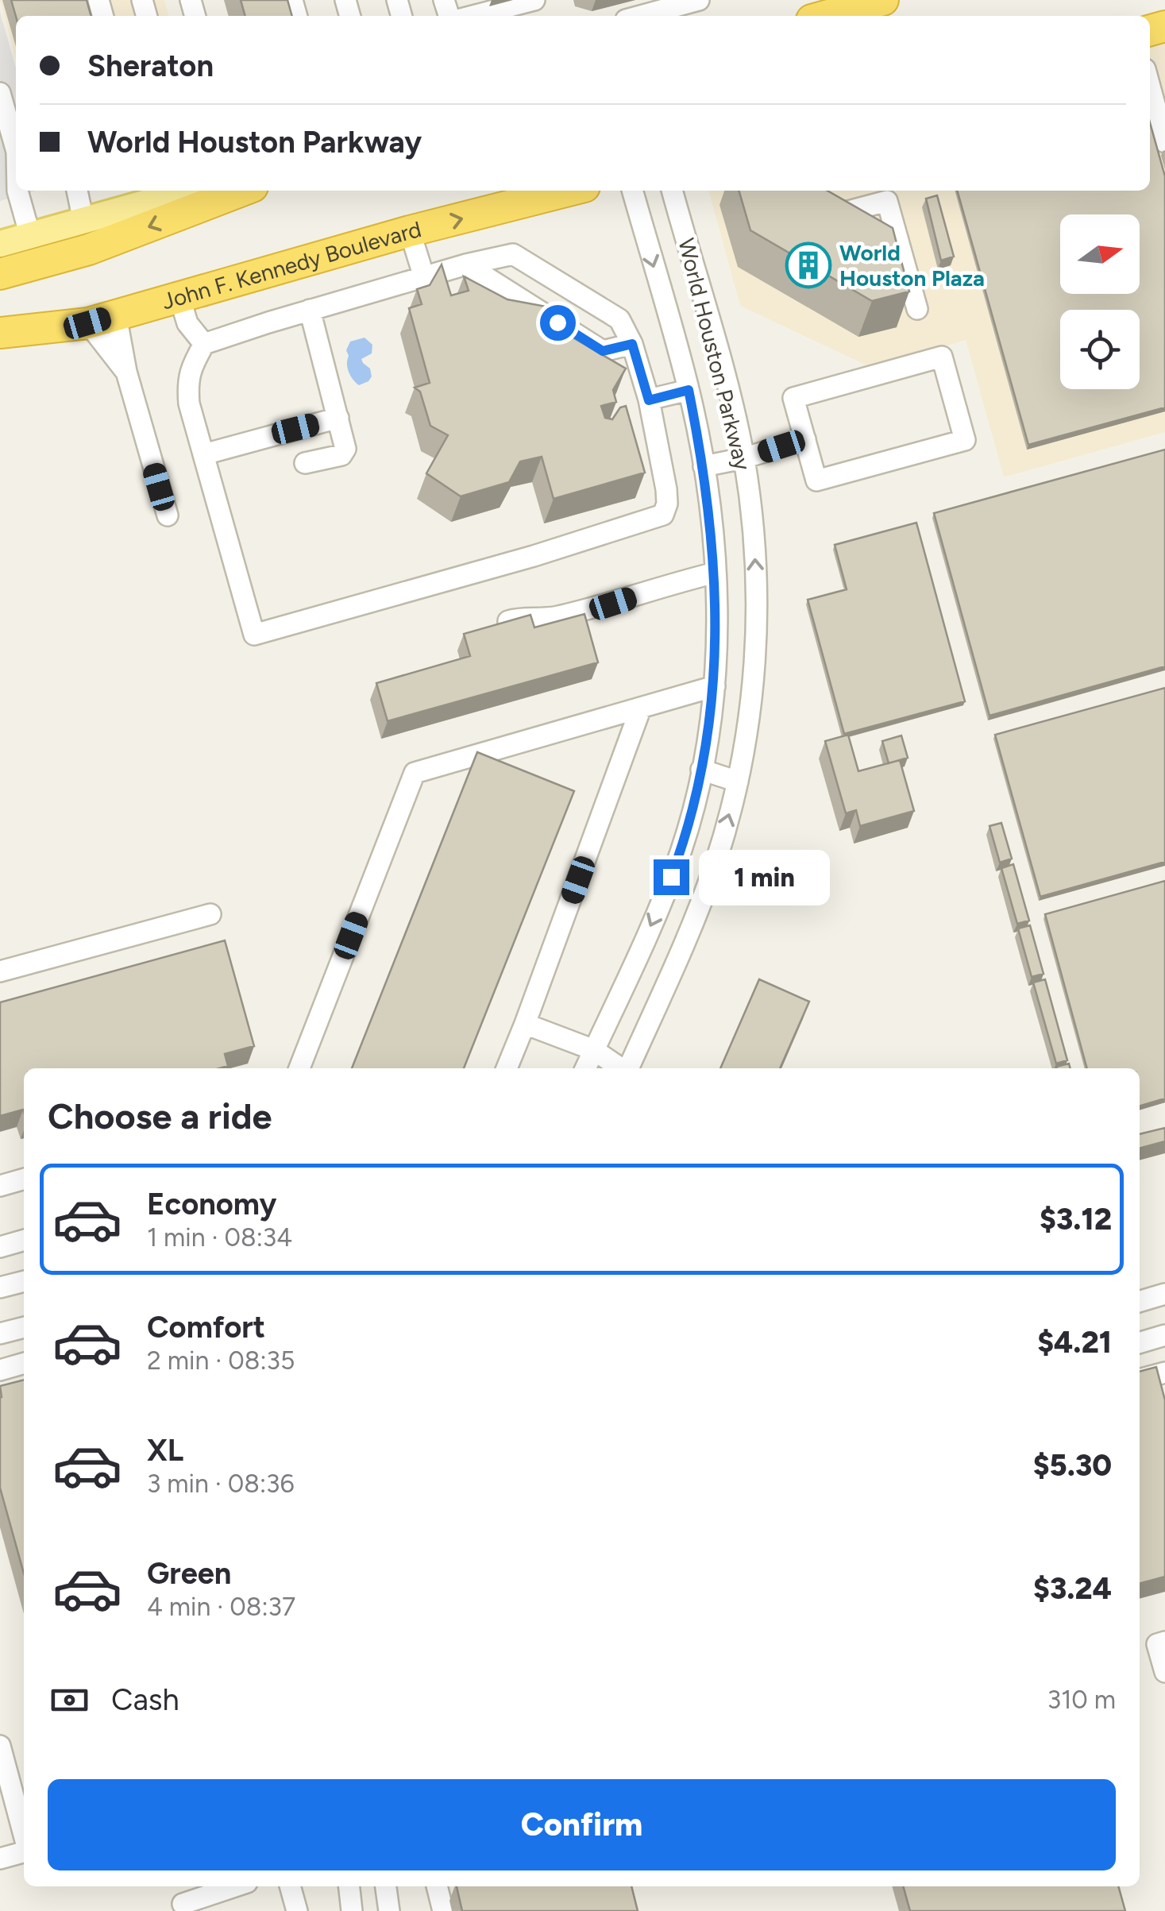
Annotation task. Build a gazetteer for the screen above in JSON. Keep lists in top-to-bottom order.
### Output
{
  "streets": {
    "highway": ["John F. Kennedy Boulevard"],
    "street": ["World Houston Parkway"]
  },
  "places": {
    "building": ["World Houston Plaza"]
  },
  "north": "right",
  "page": {
    "banner": ["Sheraton", "World Houston Parkway"],
    "bubble": "1 min",
    "heading": "Choose a ride",
    "list": [
      {
        "name": "Economy",
        "note": "1 min · 08:34",
        "value": "$3.12"
      },
      {
        "name": "Comfort",
        "note": "2 min · 08:35",
        "value": "$4.21"
      },
      {
        "name": "XL",
        "note": "3 min · 08:36",
        "value": "$5.30"
      },
      {
        "name": "Green",
        "note": "4 min · 08:37",
        "value": "$3.24"
      }
    ],
    "pay": ["Cash", "310 m"],
    "buttons": "Confirm"
  }
}
